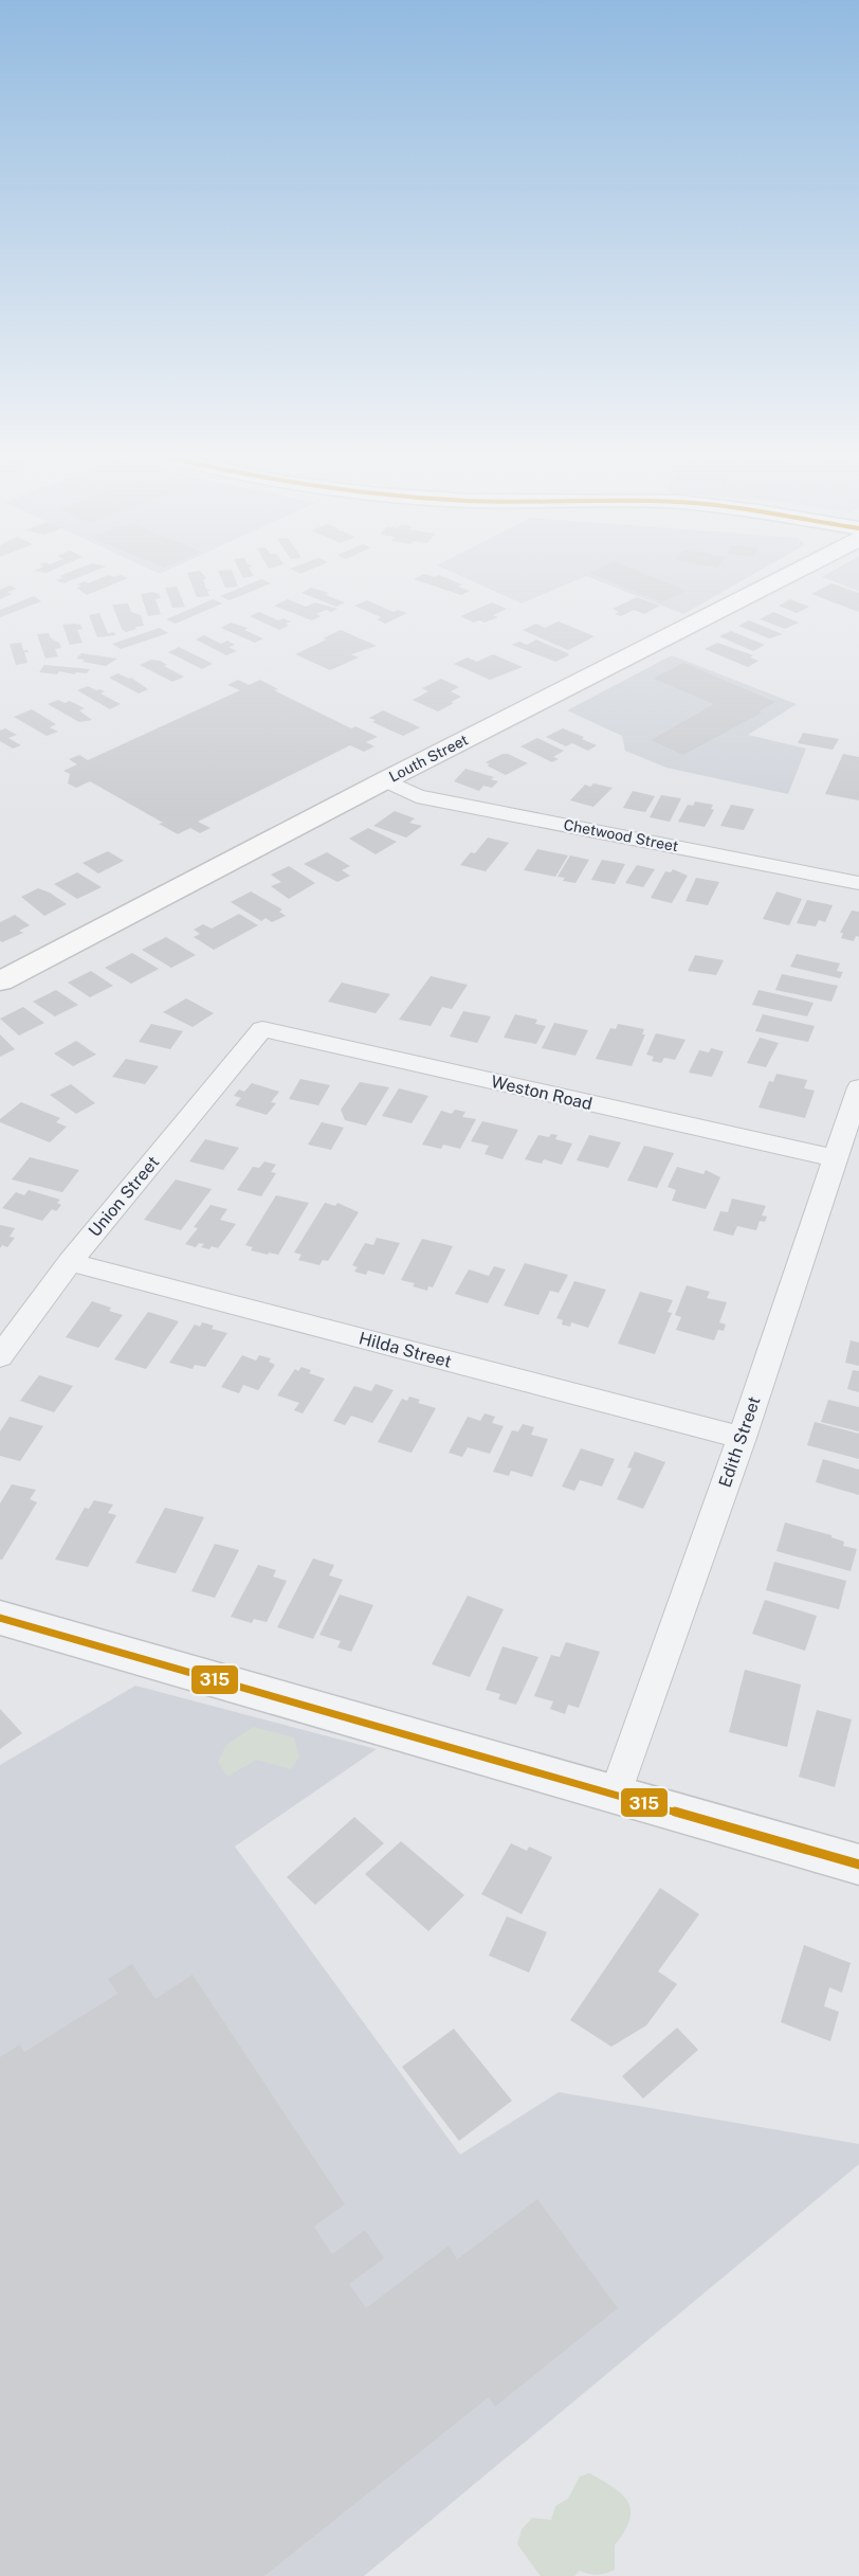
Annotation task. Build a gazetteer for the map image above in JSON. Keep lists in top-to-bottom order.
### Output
{
  "streets": {
    "main road": ["Louth Street"],
    "street": [
      "Chetwood Street",
      "Weston Road",
      "Union Street",
      "Hilda Street",
      "Edith Street"
    ]
  },
  "crossings": [
    ["Louth Street", "Chetwood Street"],
    ["Weston Road", "Union Street"],
    ["Weston Road", "Edith Street"],
    ["Union Street", "Hilda Street"],
    ["Hilda Street", "Edith Street"]
  ],
  "lines": ["transit line 315"]
}
